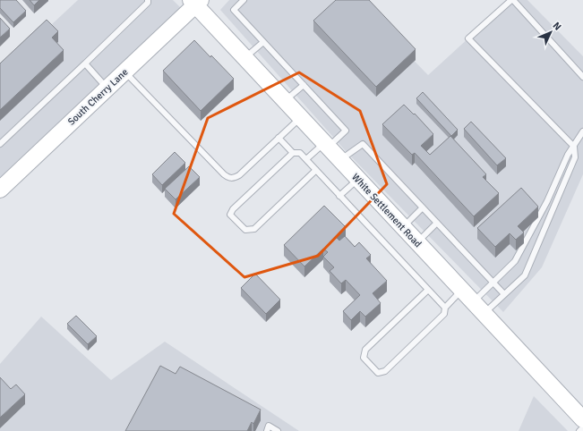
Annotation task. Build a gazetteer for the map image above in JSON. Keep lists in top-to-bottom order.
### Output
{
  "streets": {
    "main road": ["South Cherry Lane", "White Settlement Road"]
  },
  "crossings": [
    ["South Cherry Lane", "White Settlement Road"]
  ],
  "north": "top right"
}
